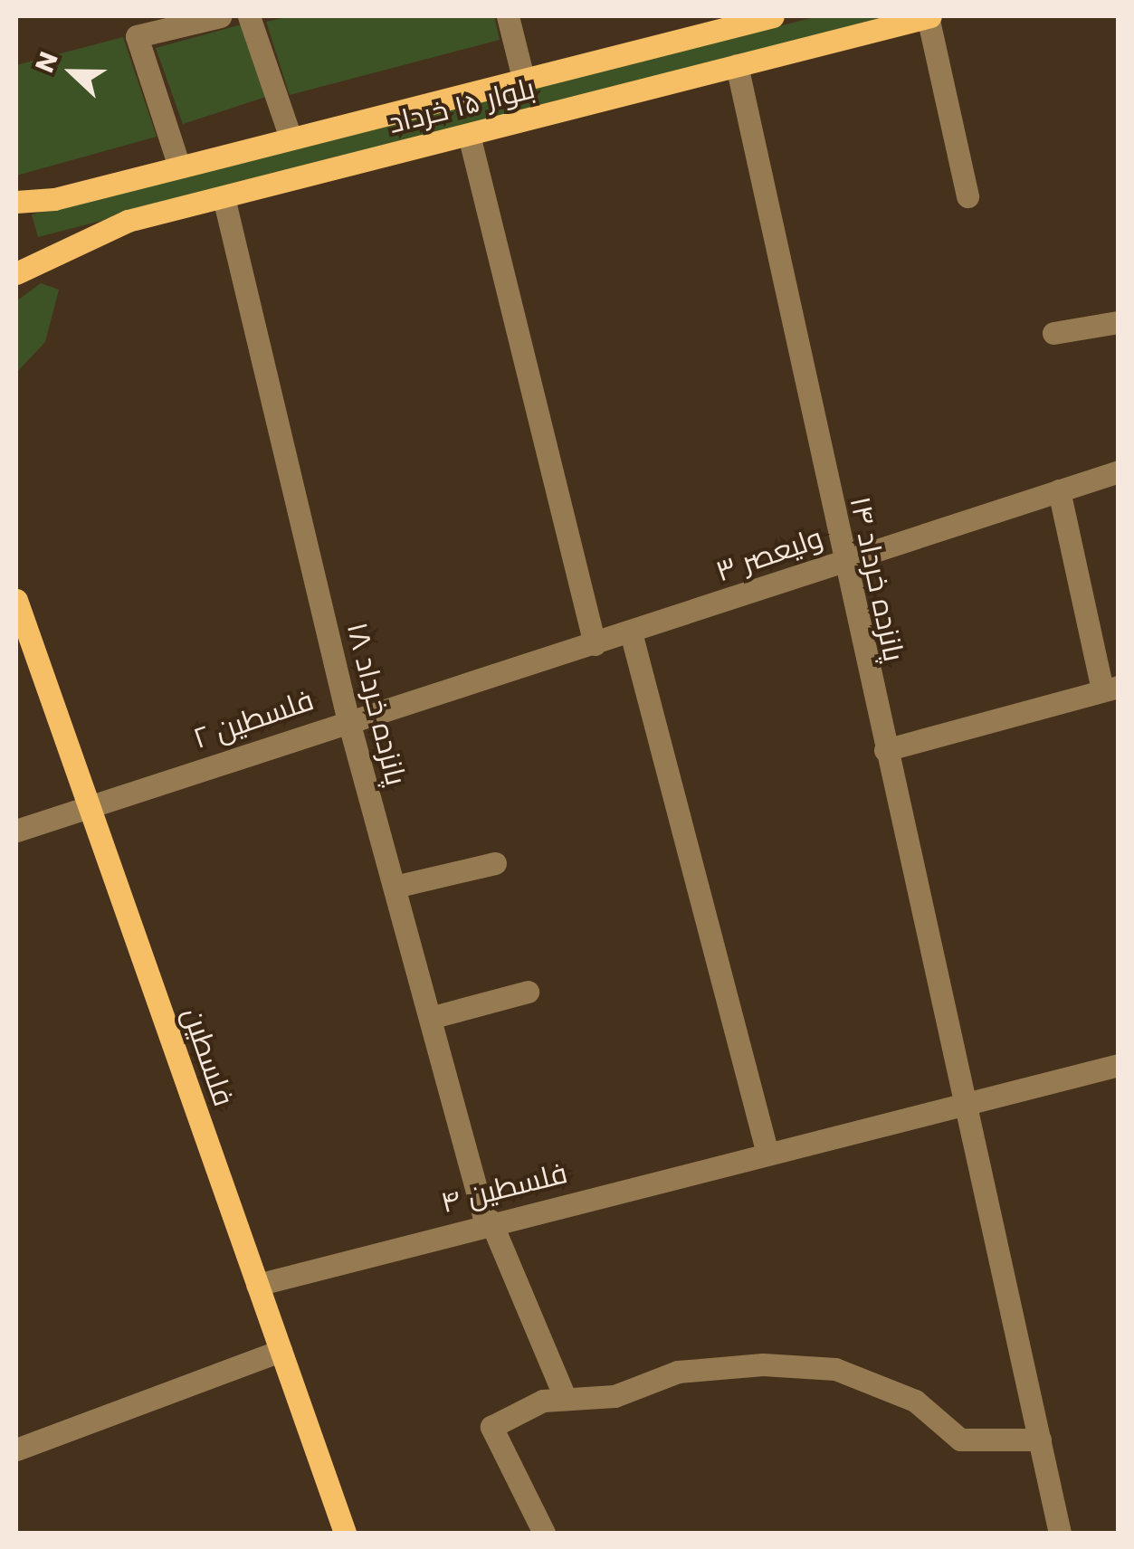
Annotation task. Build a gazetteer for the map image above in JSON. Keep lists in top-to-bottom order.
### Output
{
  "streets": {
    "main road": ["بلوار ۱۵ خرداد", "فلسطین"],
    "street": [
      "ولیعصر ۳",
      "پانزده خرداد ۱۴",
      "پانزده خرداد ۱۸",
      "فلسطین ۲",
      "فلسطین ۴"
    ]
  },
  "crossings": [
    ["بلوار ۱۵ خرداد", "پانزده خرداد ۱۴"],
    ["بلوار ۱۵ خرداد", "پانزده خرداد ۱۸"],
    ["ولیعصر ۳", "پانزده خرداد ۱۴"],
    ["ولیعصر ۳", "فلسطین ۲"],
    ["پانزده خرداد ۱۴", "فلسطین ۴"],
    ["پانزده خرداد ۱۸", "فلسطین ۲"],
    ["پانزده خرداد ۱۸", "فلسطین ۴"],
    ["فلسطین ۲", "فلسطین"],
    ["فلسطین", "فلسطین ۴"]
  ],
  "north": "left"
}
